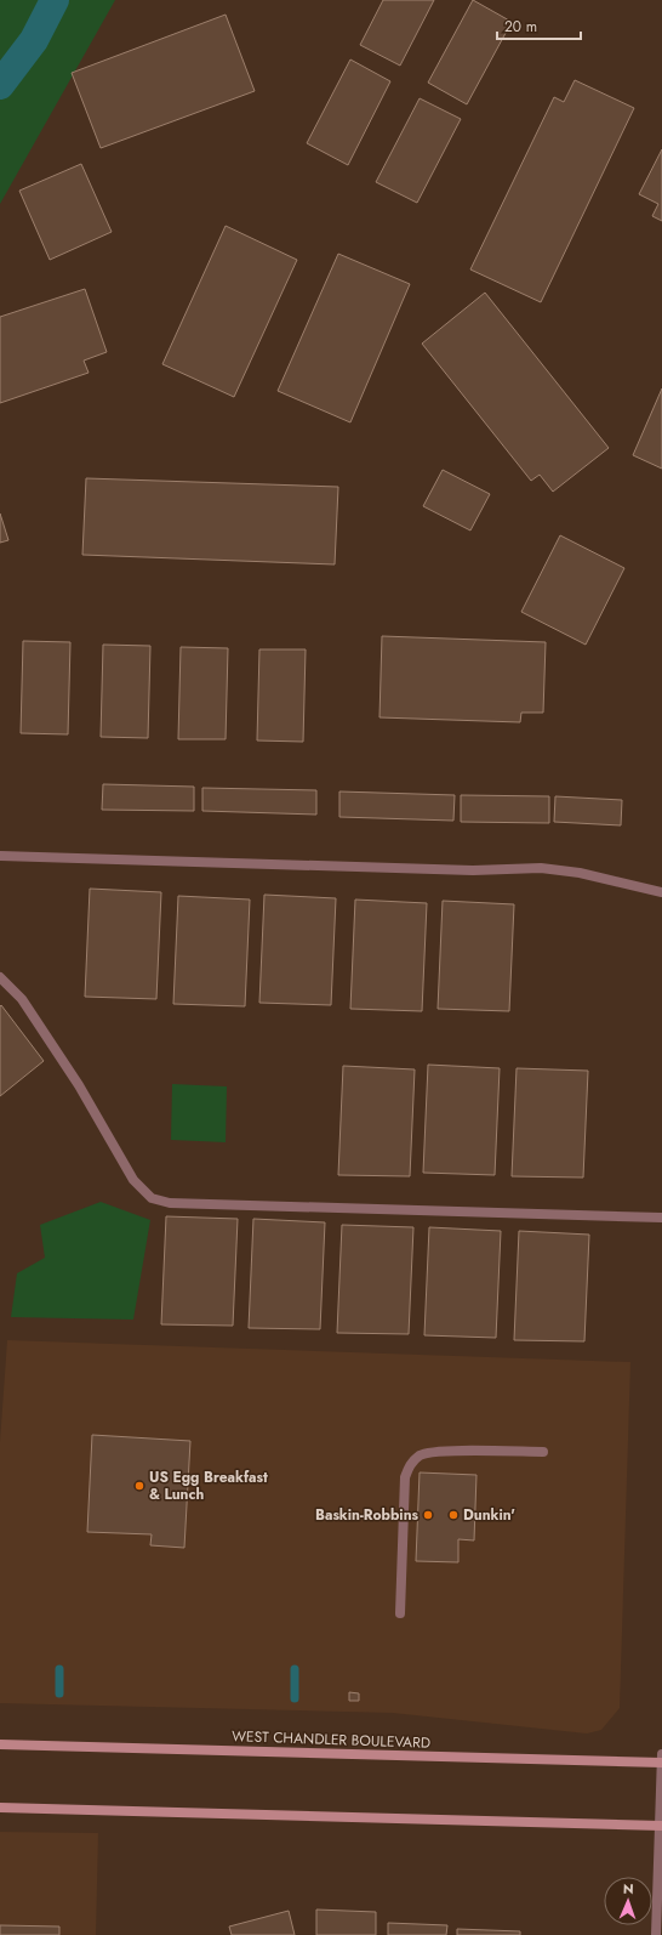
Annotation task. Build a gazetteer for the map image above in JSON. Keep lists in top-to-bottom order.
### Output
{
  "streets": {
    "main road": ["WEST CHANDLER BOULEVARD"]
  },
  "places": ["US Egg Breakfast & Lunch", "Baskin-Robbins", "Dunkin'"],
  "scale_bar": "20 m",
  "north": "top"
}
